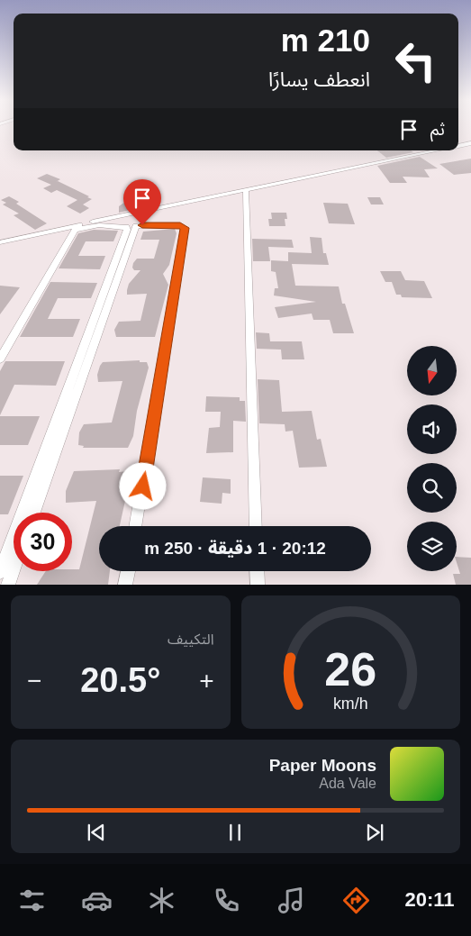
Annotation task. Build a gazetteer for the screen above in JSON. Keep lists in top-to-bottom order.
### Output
{
  "north": "bottom",
  "page": {
    "turn": ["210 m", "انعطف يسارًا"],
    "then": "ثم",
    "limit": "30",
    "trip": "20:12 · 1 دقيقة · 250 m",
    "tile": "التكييف",
    "heat": ["−", "20.5°", "+"],
    "song": ["Paper Moons", "Ada Vale"],
    "tabs": "20:11",
    "gauge": ["26", "km/h"]
  }
}
